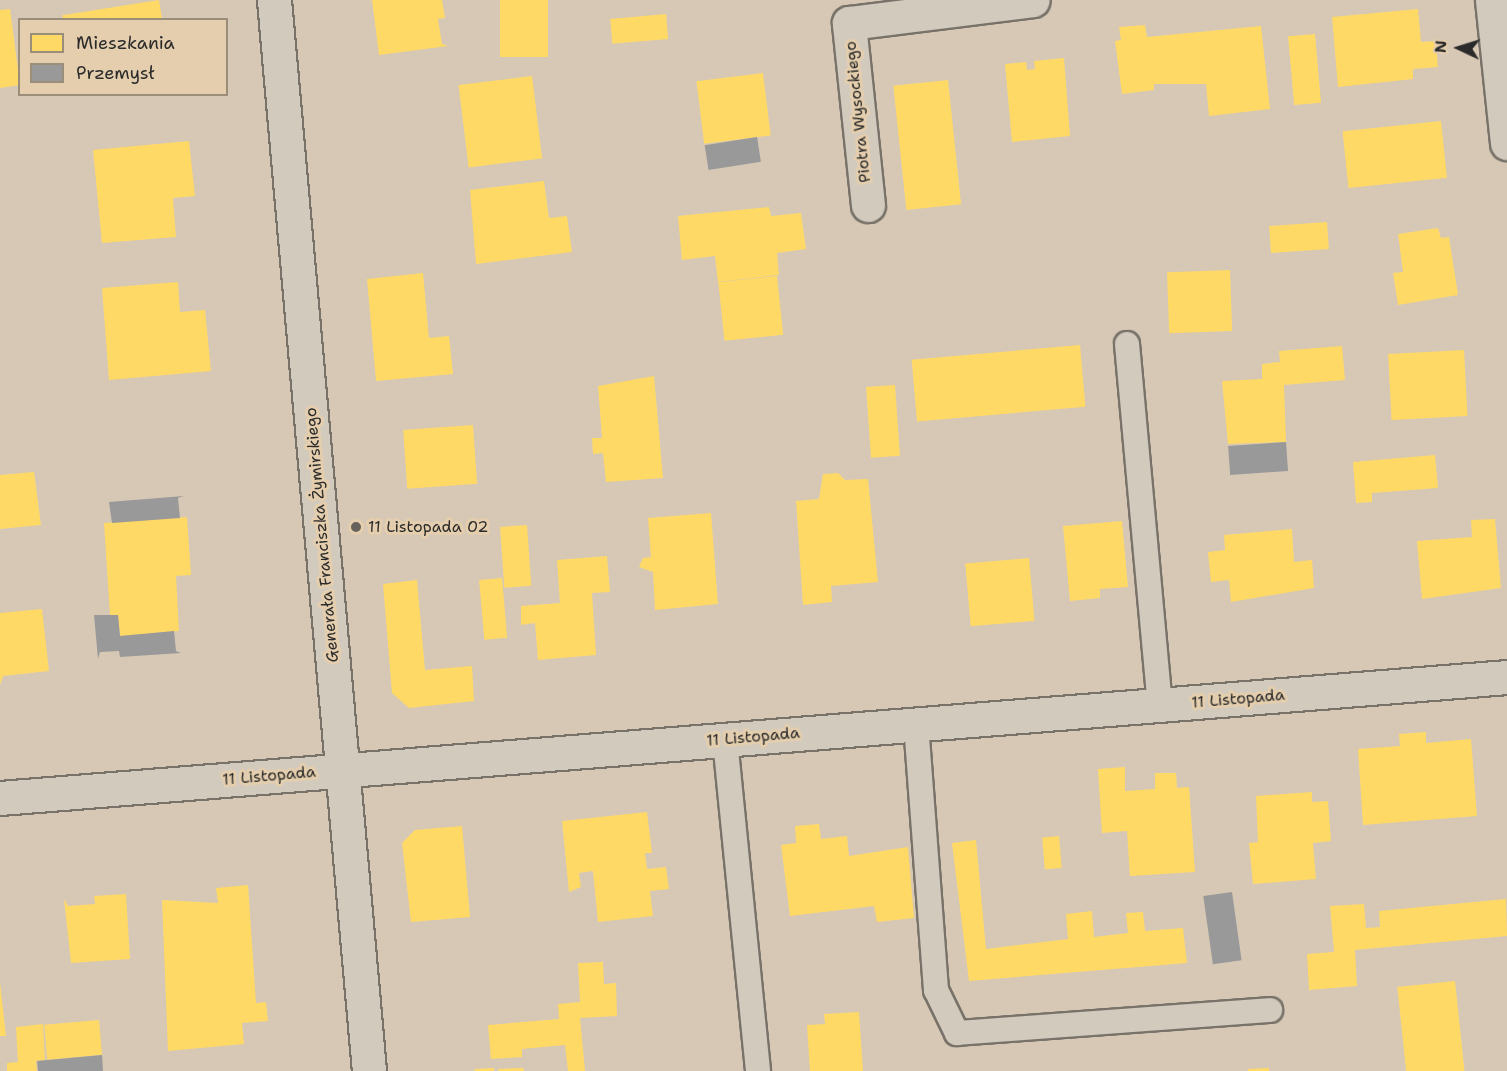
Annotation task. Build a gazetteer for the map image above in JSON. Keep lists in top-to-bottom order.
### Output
{
  "streets": {
    "street": ["Piotra Wysockiego", "Generała Franciszka Żymirskiego", "11 Listopada"]
  },
  "crossings": [
    ["Generała Franciszka Żymirskiego", "11 Listopada"]
  ],
  "places": ["11 Listopada 02"],
  "legend": ["Mieszkania", "Przemysł"],
  "north": "left"
}
